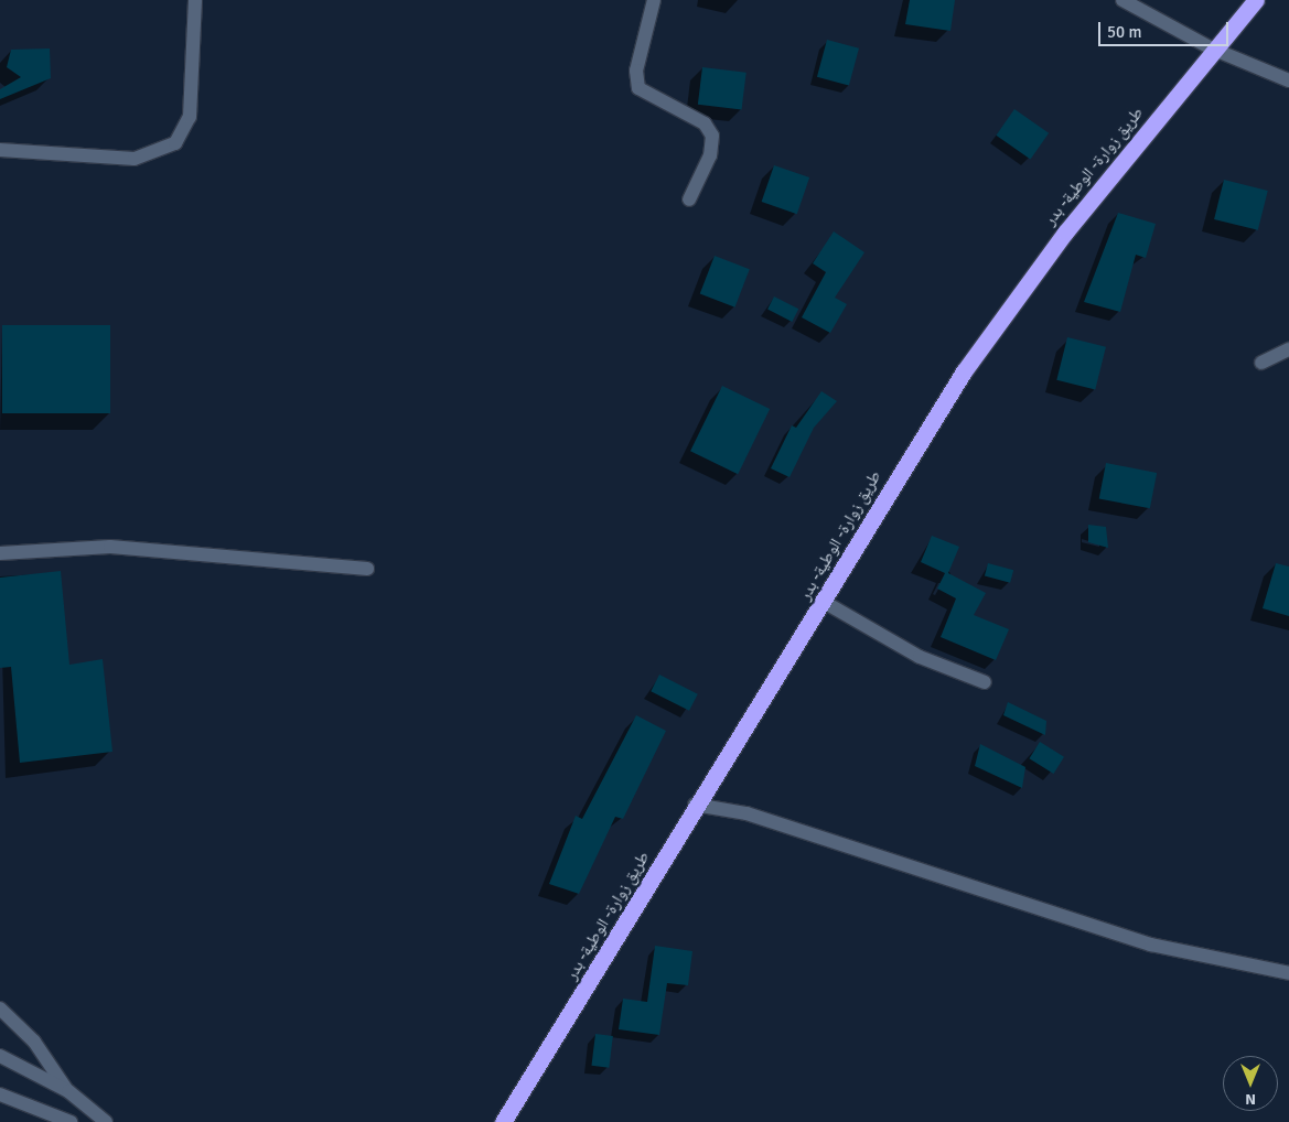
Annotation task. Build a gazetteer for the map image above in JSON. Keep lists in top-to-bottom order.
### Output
{
  "streets": {
    "highway": ["طريق زوارة- الوطية- بدر"]
  },
  "scale_bar": "50 m",
  "north": "bottom"
}
